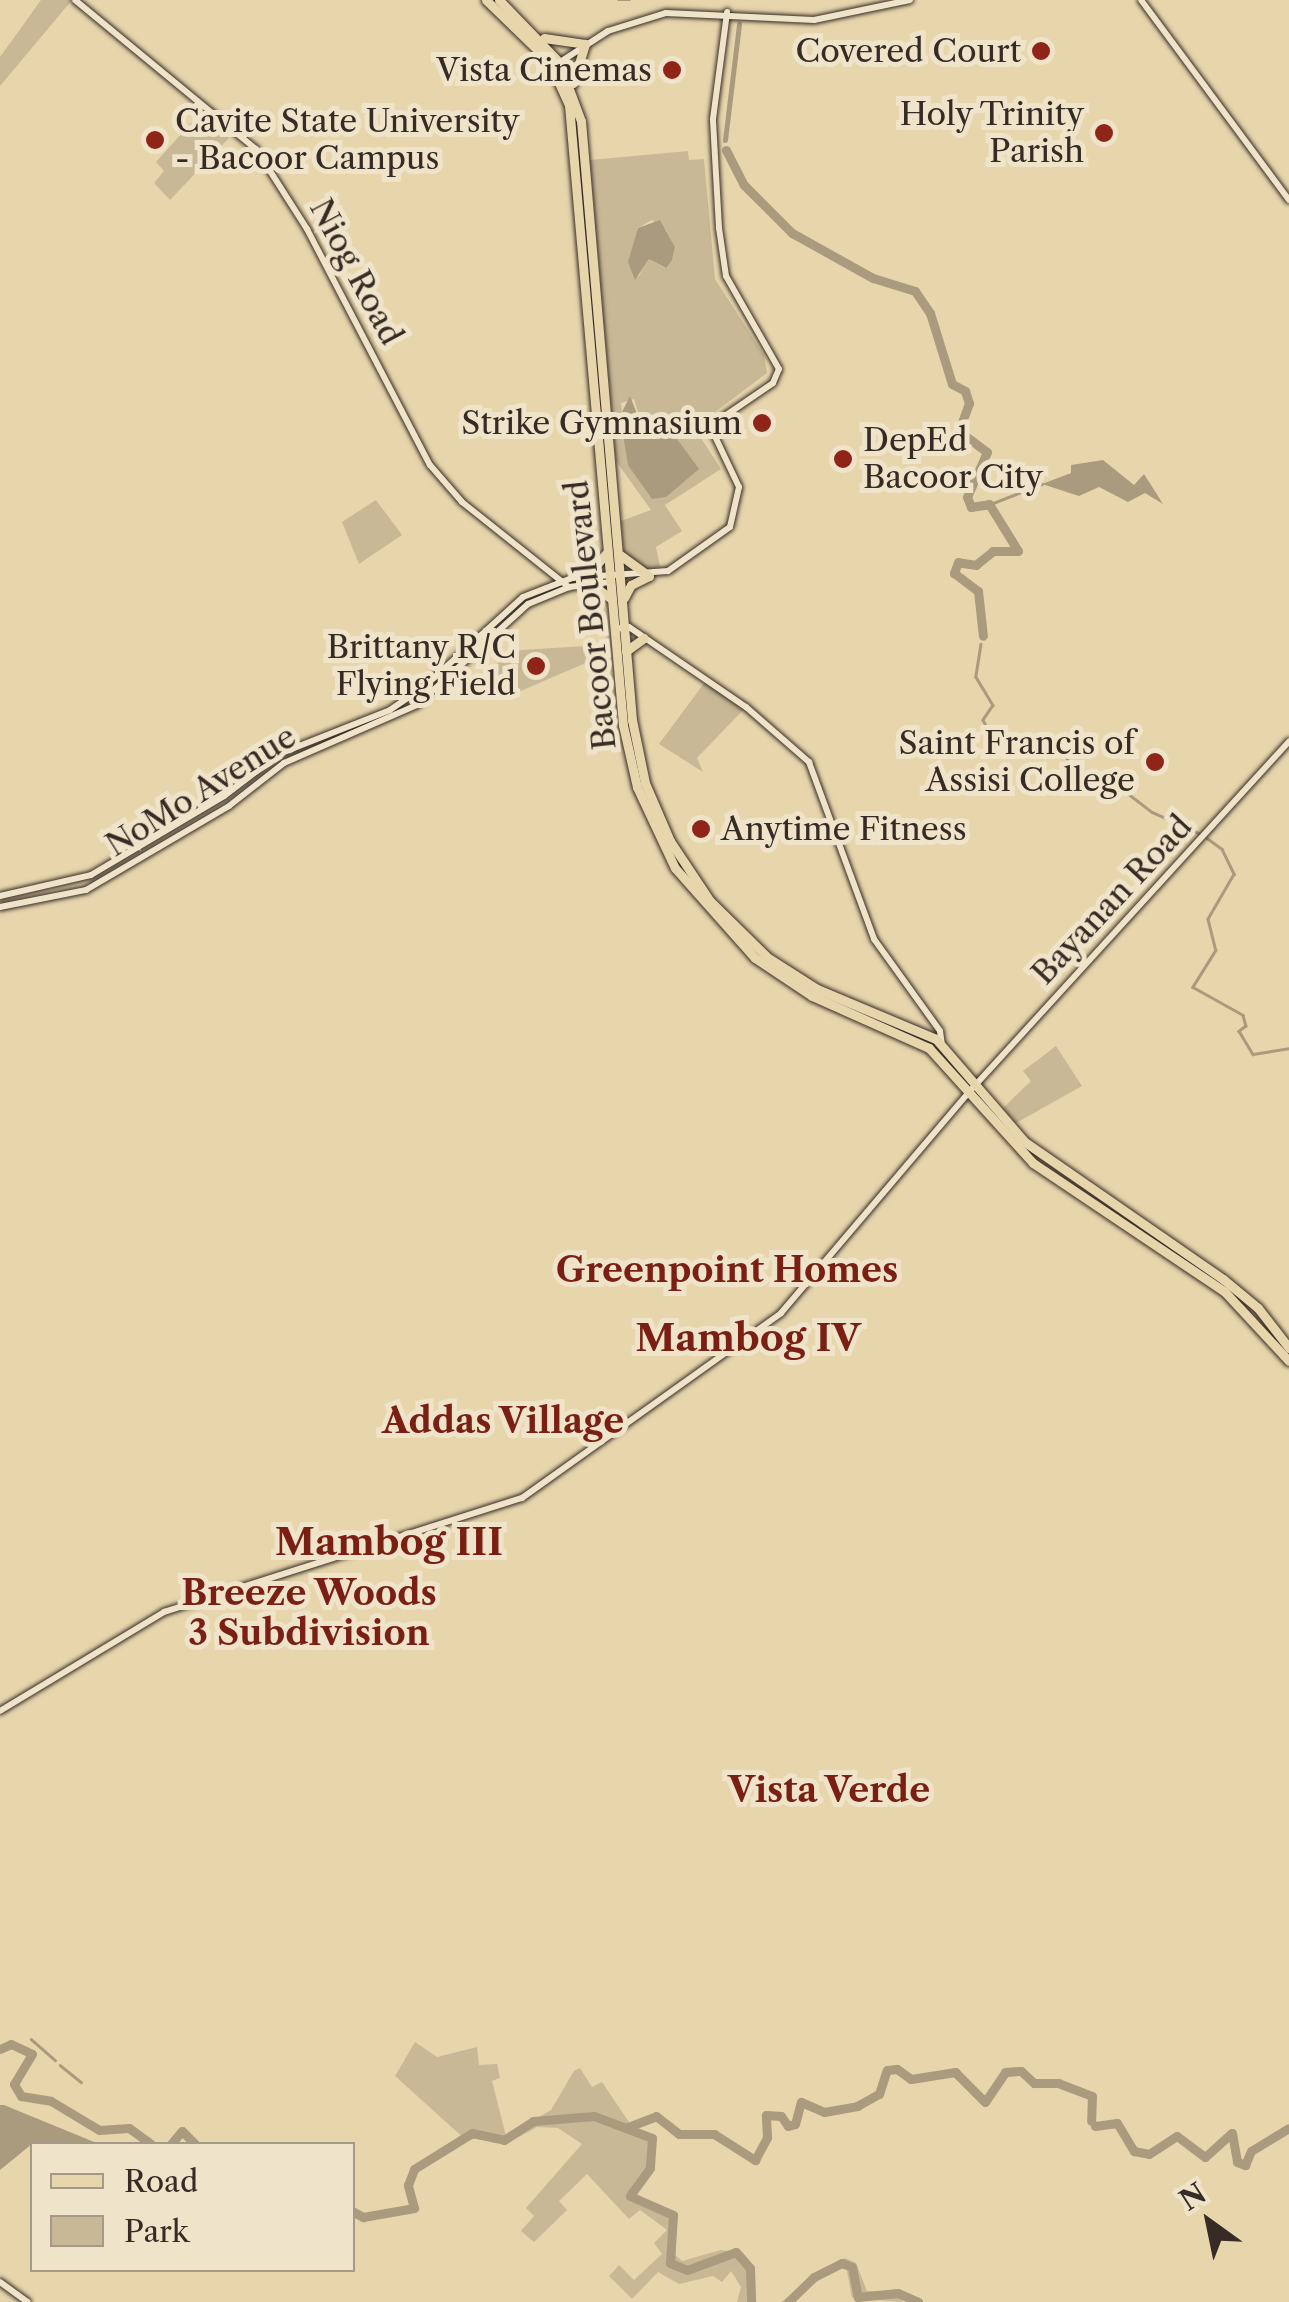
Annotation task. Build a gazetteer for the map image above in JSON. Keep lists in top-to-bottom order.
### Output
{
  "streets": {
    "main road": [
      "Niog Road",
      "Bacoor Boulevard",
      "NoMo Avenue",
      "Bayanan Road"
    ]
  },
  "crossings": [
    ["Niog Road", "NoMo Avenue"],
    ["Bacoor Boulevard", "NoMo Avenue"],
    ["Bacoor Boulevard", "Bayanan Road"]
  ],
  "districts": [
    "Greenpoint Homes",
    "Mambog IV",
    "Addas Village",
    "Mambog III",
    "Breeze Woods 3 Subdivision",
    "Vista Verde"
  ],
  "places": [
    "Covered Court",
    "Vista Cinemas",
    "Holy Trinity Parish",
    "Cavite State University - Bacoor Campus",
    "Strike Gymnasium",
    "DepEd Bacoor City",
    "Brittany R/C Flying Field",
    "Saint Francis of Assisi College",
    "Anytime Fitness"
  ],
  "legend": ["Road", "Park"],
  "north": "top left"
}
